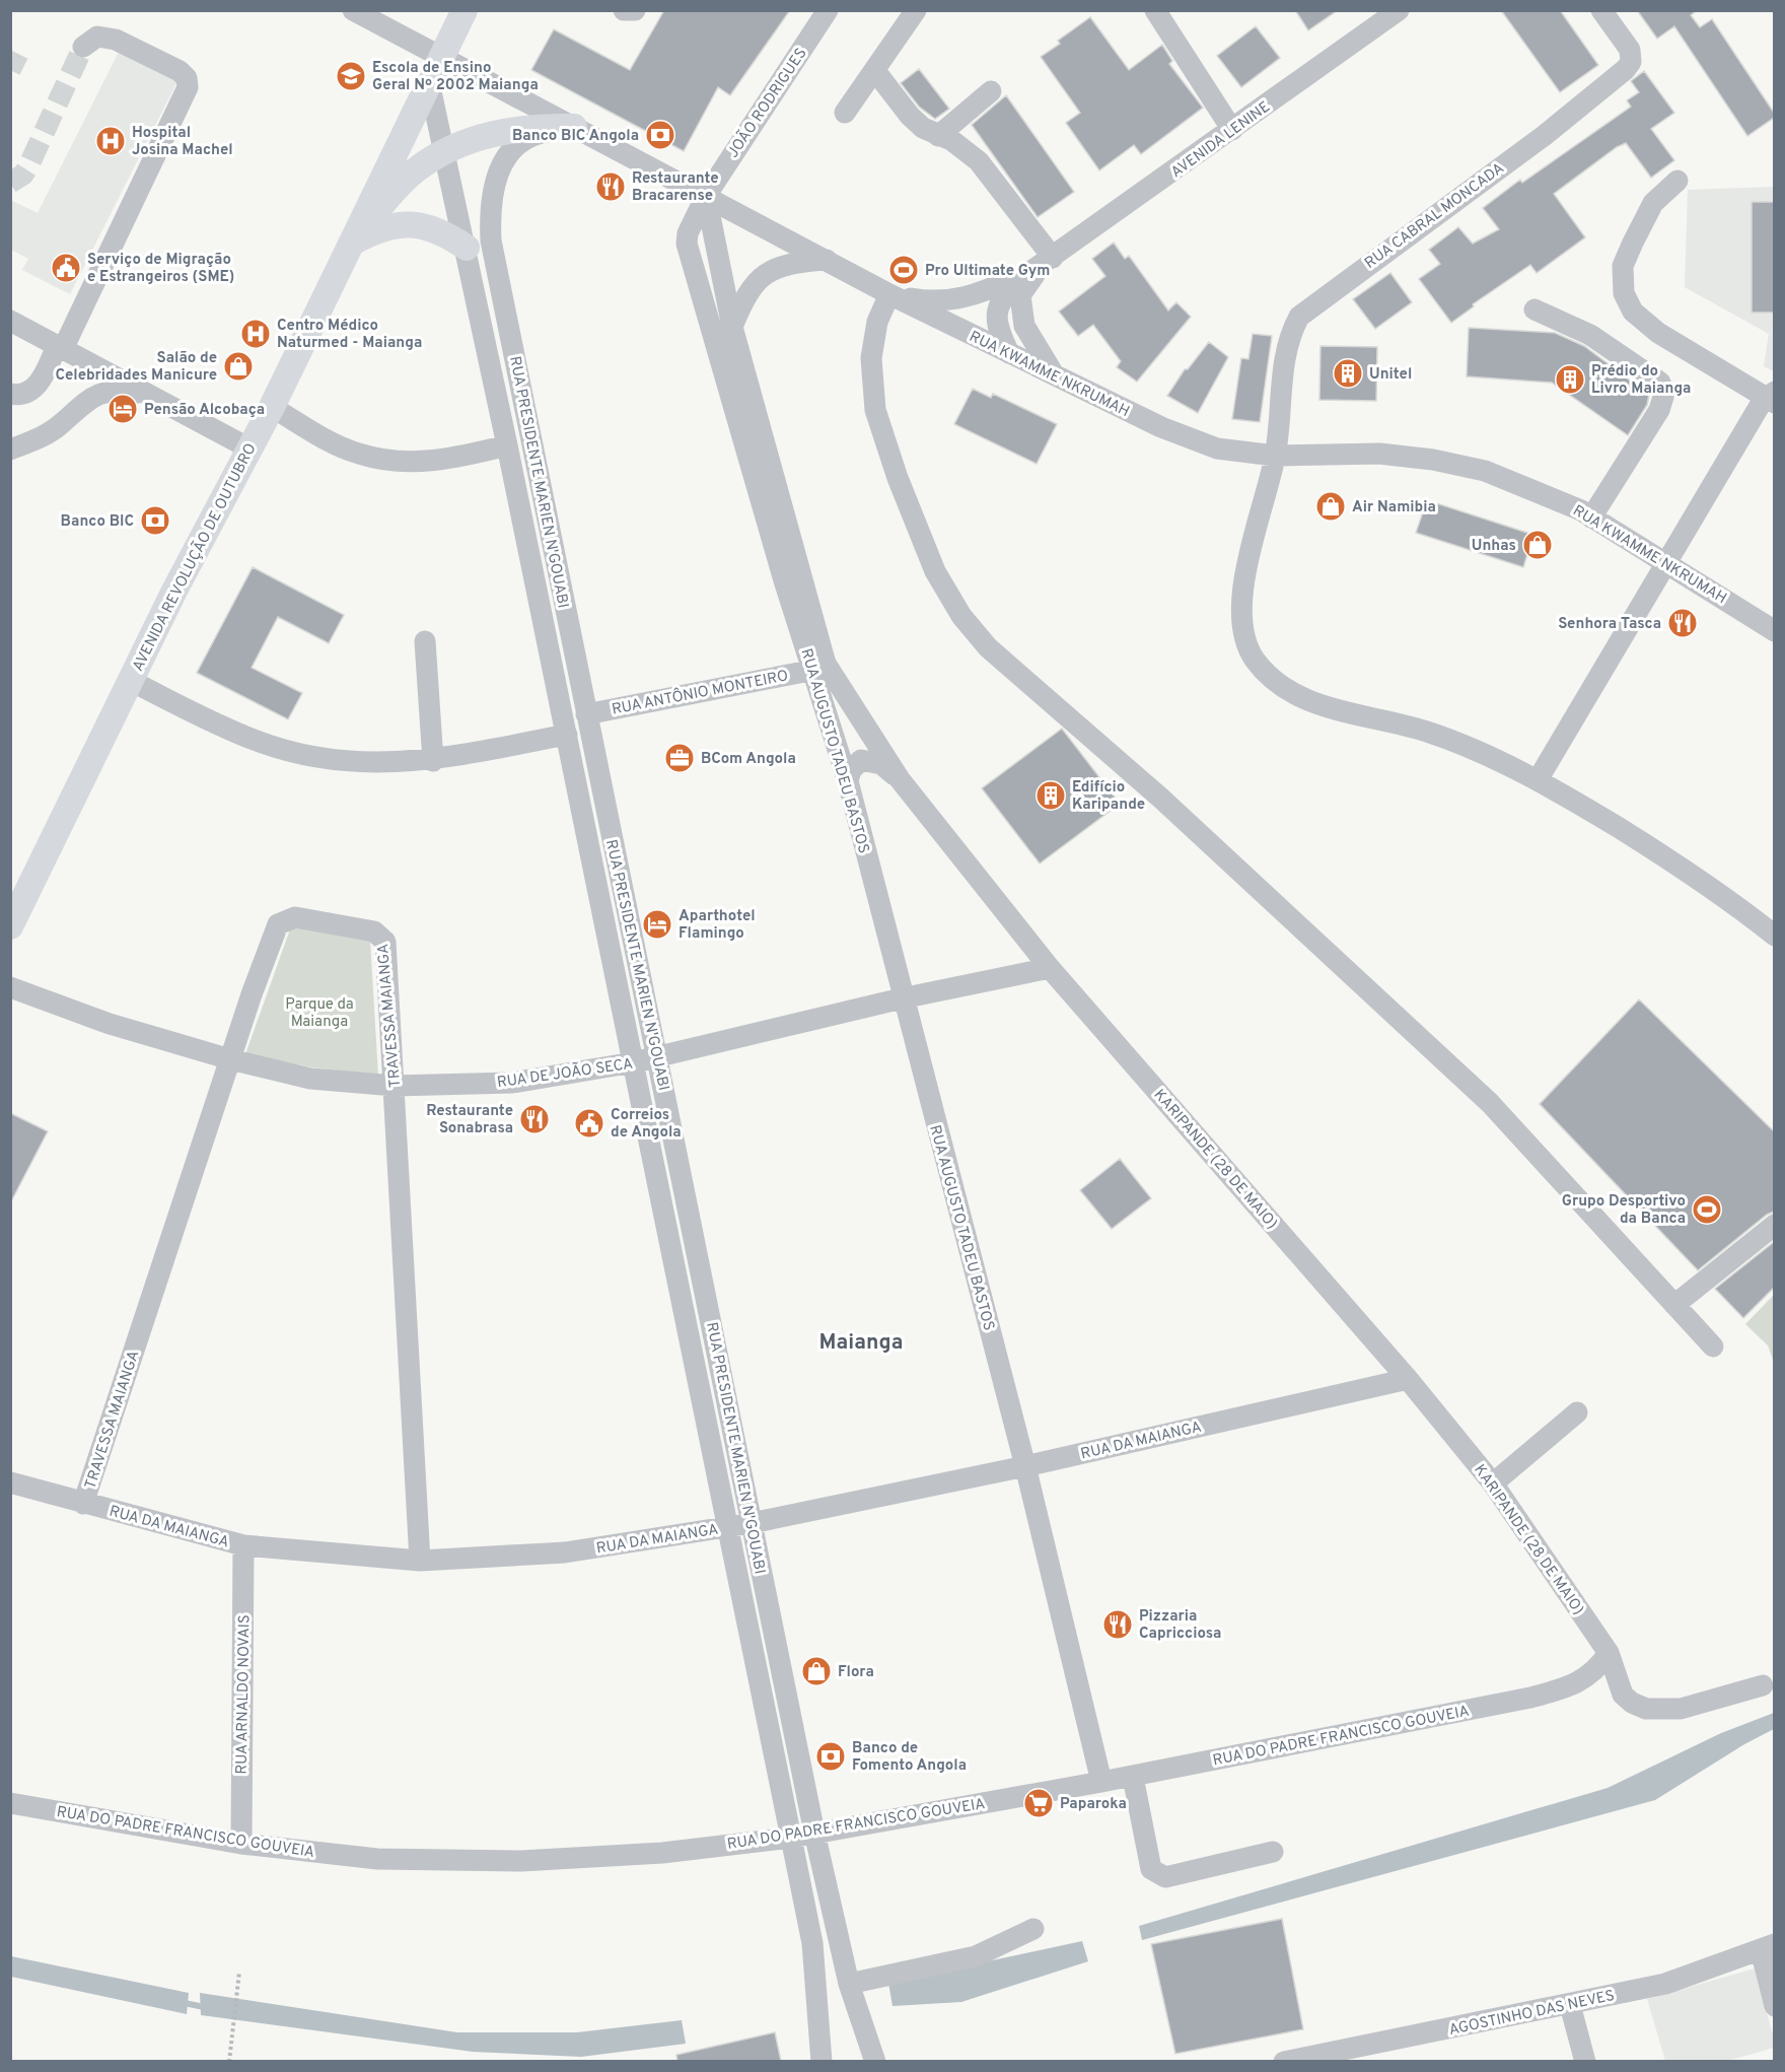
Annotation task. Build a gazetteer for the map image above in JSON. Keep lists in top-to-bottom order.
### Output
{
  "streets": {
    "main road": ["AVENIDA REVOLUÇÃO DE OUTUBRO"],
    "street": [
      "JOÃO RODRIGUES",
      "AVENIDA LENINE",
      "RUA CABRAL MONCADA",
      "RUA KWAMME NKRUMAH",
      "RUA PRESIDENTE MARIEN N'GOUABI",
      "RUA ANTÔNIO MONTEIRO",
      "RUA AUGUSTO TADEU BASTOS",
      "TRAVESSA MAIANGA",
      "RUA DE JOÃO SECA",
      "KARIPANDE (28 DE MAIO)",
      "RUA DA MAIANGA",
      "RUA ARNALDO NOVAIS",
      "RUA DO PADRE FRANCISCO GOUVEIA",
      "AGOSTINHO DAS NEVES"
    ]
  },
  "crossings": [
    ["JOÃO RODRIGUES", "RUA KWAMME NKRUMAH"],
    ["JOÃO RODRIGUES", "RUA AUGUSTO TADEU BASTOS"],
    ["AVENIDA LENINE", "RUA KWAMME NKRUMAH"],
    ["RUA CABRAL MONCADA", "RUA KWAMME NKRUMAH"],
    ["RUA KWAMME NKRUMAH", "RUA PRESIDENTE MARIEN N'GOUABI"],
    ["RUA KWAMME NKRUMAH", "AVENIDA REVOLUÇÃO DE OUTUBRO"],
    ["RUA KWAMME NKRUMAH", "RUA AUGUSTO TADEU BASTOS"],
    ["RUA PRESIDENTE MARIEN N'GOUABI", "AVENIDA REVOLUÇÃO DE OUTUBRO"],
    ["RUA PRESIDENTE MARIEN N'GOUABI", "RUA ANTÔNIO MONTEIRO"],
    ["RUA PRESIDENTE MARIEN N'GOUABI", "RUA DE JOÃO SECA"],
    ["RUA PRESIDENTE MARIEN N'GOUABI", "RUA DA MAIANGA"],
    ["RUA PRESIDENTE MARIEN N'GOUABI", "RUA DO PADRE FRANCISCO GOUVEIA"],
    ["RUA ANTÔNIO MONTEIRO", "RUA AUGUSTO TADEU BASTOS"],
    ["RUA ANTÔNIO MONTEIRO", "KARIPANDE (28 DE MAIO)"],
    ["RUA AUGUSTO TADEU BASTOS", "RUA DE JOÃO SECA"],
    ["RUA AUGUSTO TADEU BASTOS", "KARIPANDE (28 DE MAIO)"],
    ["RUA AUGUSTO TADEU BASTOS", "RUA DA MAIANGA"],
    ["RUA AUGUSTO TADEU BASTOS", "RUA DO PADRE FRANCISCO GOUVEIA"],
    ["TRAVESSA MAIANGA", "RUA DE JOÃO SECA"],
    ["TRAVESSA MAIANGA", "RUA DA MAIANGA"],
    ["RUA DE JOÃO SECA", "KARIPANDE (28 DE MAIO)"],
    ["KARIPANDE (28 DE MAIO)", "RUA DA MAIANGA"],
    ["KARIPANDE (28 DE MAIO)", "RUA DO PADRE FRANCISCO GOUVEIA"],
    ["RUA DA MAIANGA", "RUA ARNALDO NOVAIS"],
    ["RUA ARNALDO NOVAIS", "RUA DO PADRE FRANCISCO GOUVEIA"]
  ],
  "districts": ["Maianga"],
  "parks": ["Parque da Maianga"],
  "places": {
    "school or university": ["Escola de Ensino Geral Nº 2002 Maianga"],
    "bank": ["Banco BIC Angola", "Banco BIC", "Banco de Fomento Angola"],
    "hospital": ["Hospital Josina Machel", "Centro Médico Naturmed - Maianga"],
    "restaurant": [
      "Restaurante Bracarense",
      "Senhora Tasca",
      "Restaurante Sonabrasa",
      "Pizzaria Capricciosa"
    ],
    "public building": ["Serviço de Migração e Estrangeiros (SME)", "Correios de Angola"],
    "sports": ["Pro Ultimate Gym", "Grupo Desportivo da Banca"],
    "shop": [
      "Salão de Celebridades Manicure",
      "Air Namibia",
      "Unhas",
      "Flora"
    ],
    "building": ["Unitel", "Prédio do Livro Maianga", "Edifício Karipande"],
    "hotel": ["Pensão Alcobaça", "Aparthotel Flamingo"],
    "office": ["BCom Angola"],
    "supermarket": ["Paparoka"]
  }
}
